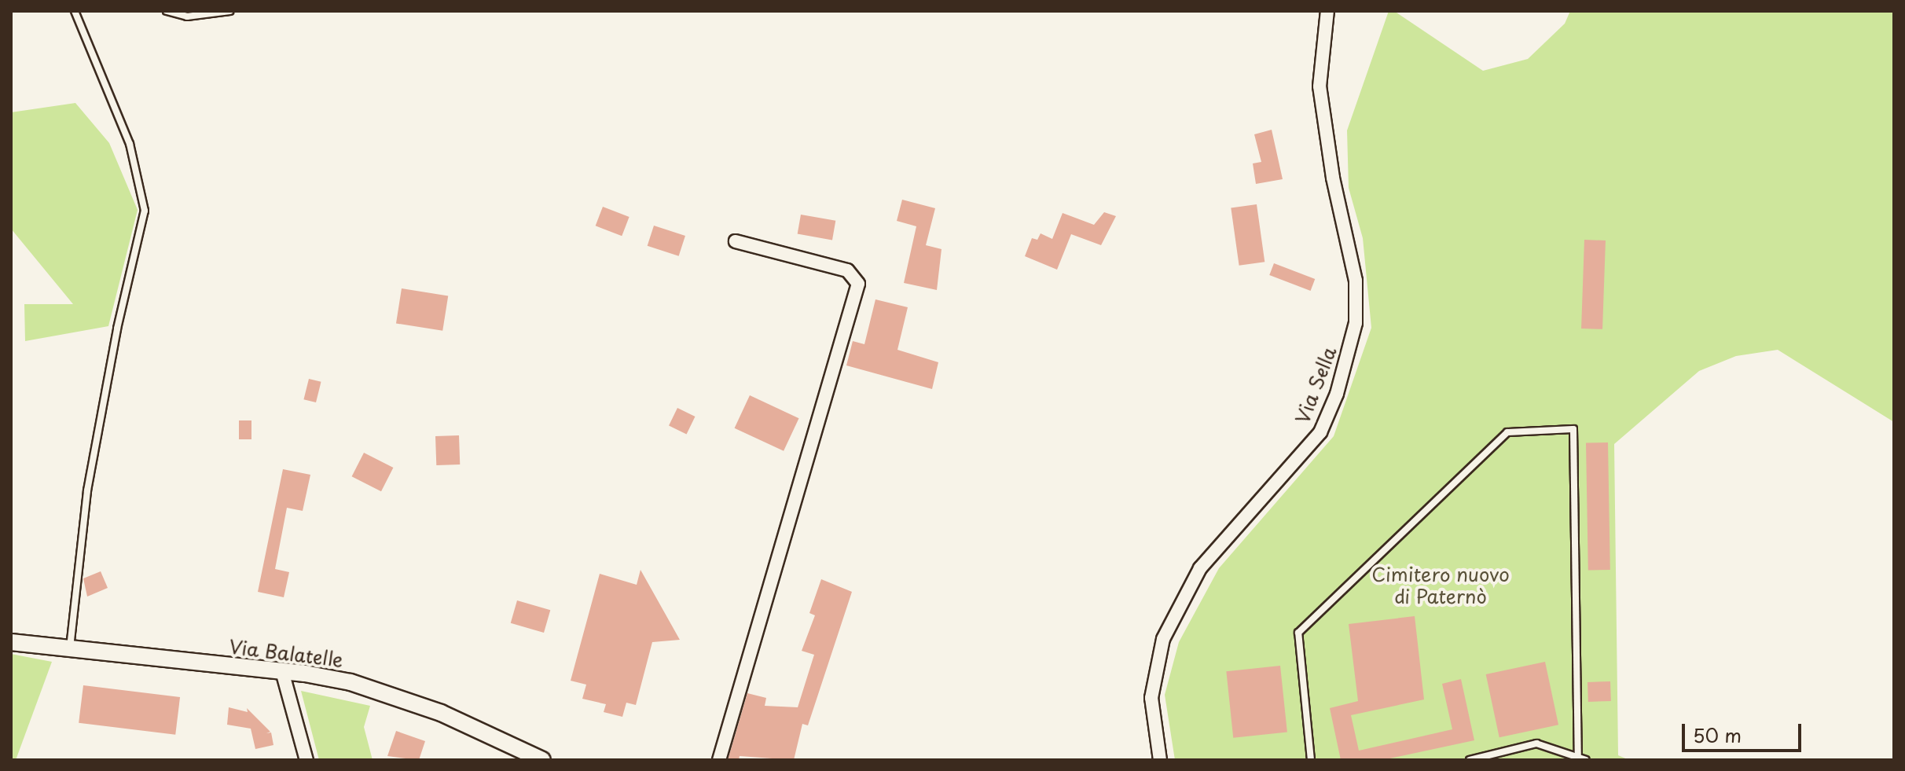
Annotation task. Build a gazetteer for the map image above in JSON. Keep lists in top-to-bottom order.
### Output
{
  "streets": {
    "street": ["Via Sella", "Via Balatelle"]
  },
  "parks": ["Cimitero nuovo di Paternò"],
  "scale_bar": "50 m"
}
